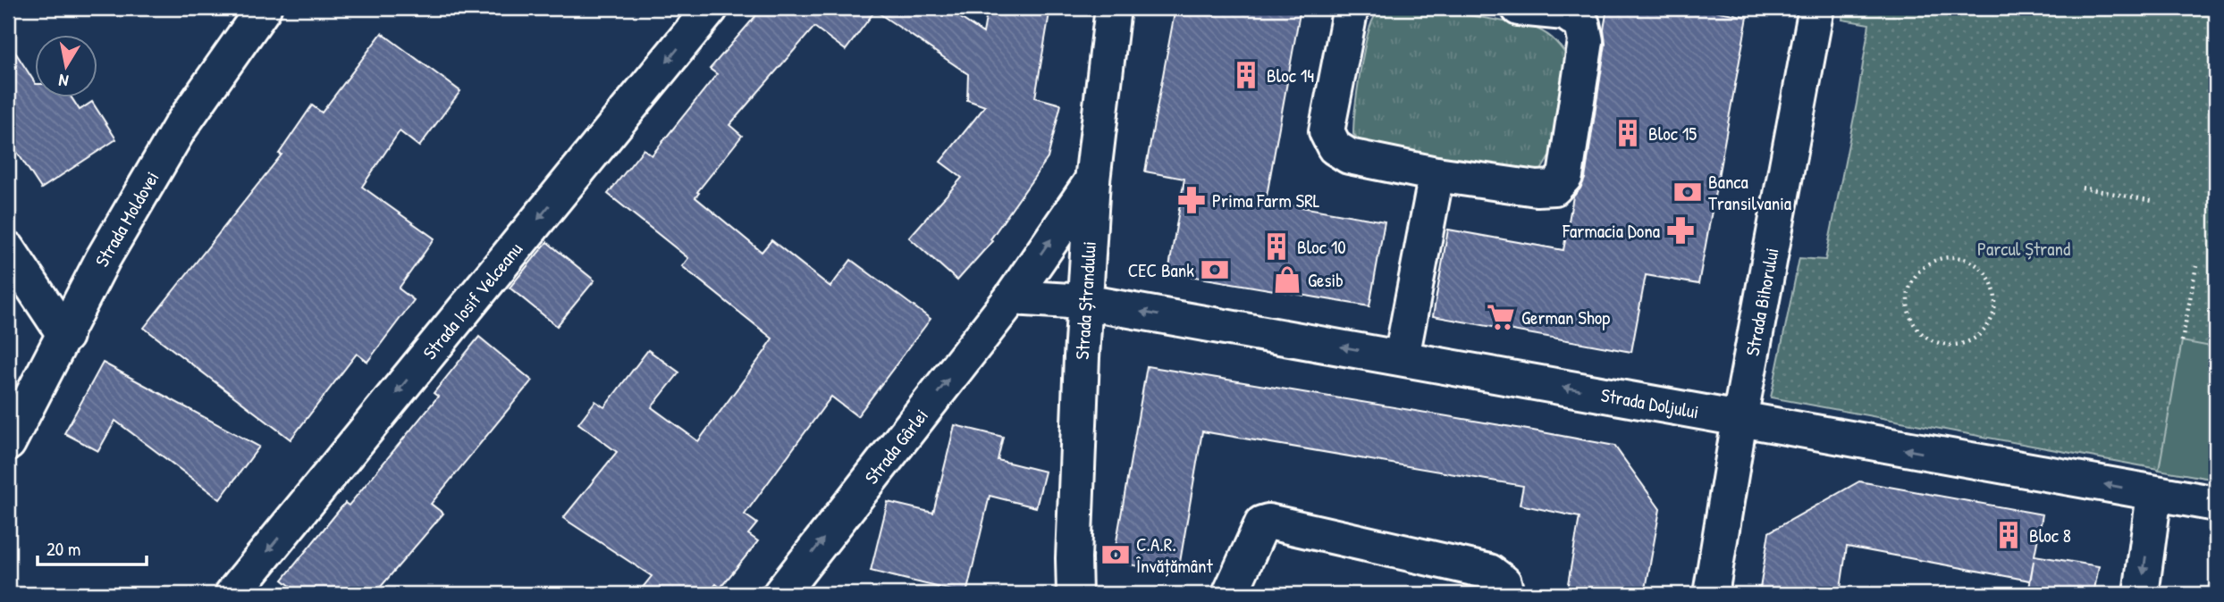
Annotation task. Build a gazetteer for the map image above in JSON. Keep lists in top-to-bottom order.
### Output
{
  "streets": {
    "street": [
      "Strada Moldovei",
      "Strada Ștrandului",
      "Strada Iosif Velceanu",
      "Strada Bihorului",
      "Strada Doljului",
      "Strada Gârlei"
    ]
  },
  "crossings": [
    ["Strada Ștrandului", "Strada Doljului"],
    ["Strada Ștrandului", "Strada Gârlei"],
    ["Strada Bihorului", "Strada Doljului"]
  ],
  "one_way": ["Strada Iosif Velceanu", "Strada Doljului", "Strada Gârlei"],
  "parks": ["Parcul Ștrand"],
  "places": {
    "building": [
      "Bloc 14",
      "Bloc 15",
      "Bloc 10",
      "Bloc 8"
    ],
    "bank": ["Banca Transilvania", "CEC Bank", "C.A.R. Învățământ"],
    "pharmacy": ["Prima Farm SRL", "Farmacia Dona"],
    "shop": ["Gesib"],
    "supermarket": ["German Shop"]
  },
  "scale_bar": "20 m",
  "north": "bottom"
}
